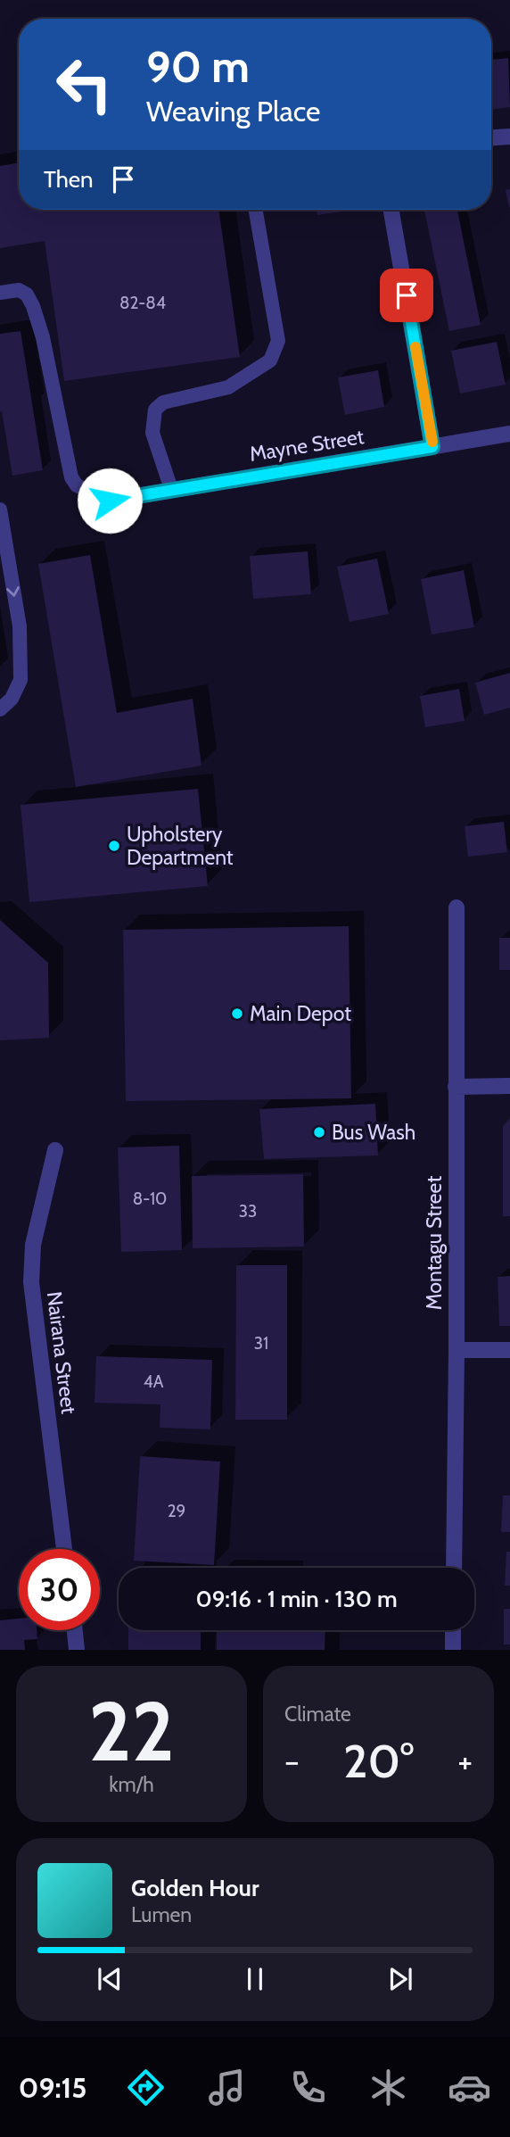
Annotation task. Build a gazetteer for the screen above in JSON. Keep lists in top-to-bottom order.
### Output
{
  "streets": {
    "street": ["Mayne Street", "Montagu Street", "Nairana Street"]
  },
  "places": ["Upholstery Department", "Main Depot", "Bus Wash"],
  "house_numbers": [
    "82-84",
    "8-10",
    "33",
    "31",
    "4A",
    "29"
  ],
  "page": {
    "turn": ["90 m", "Weaving Place"],
    "then": "Then",
    "limit": "30",
    "trip": "09:16 · 1 min · 130 m",
    "tile": [
      ["22", "km/h"],
      "Climate"
    ],
    "heat": ["−", "20°", "+"],
    "song": ["Golden Hour", "Lumen"],
    "tabs": "09:15"
  }
}
